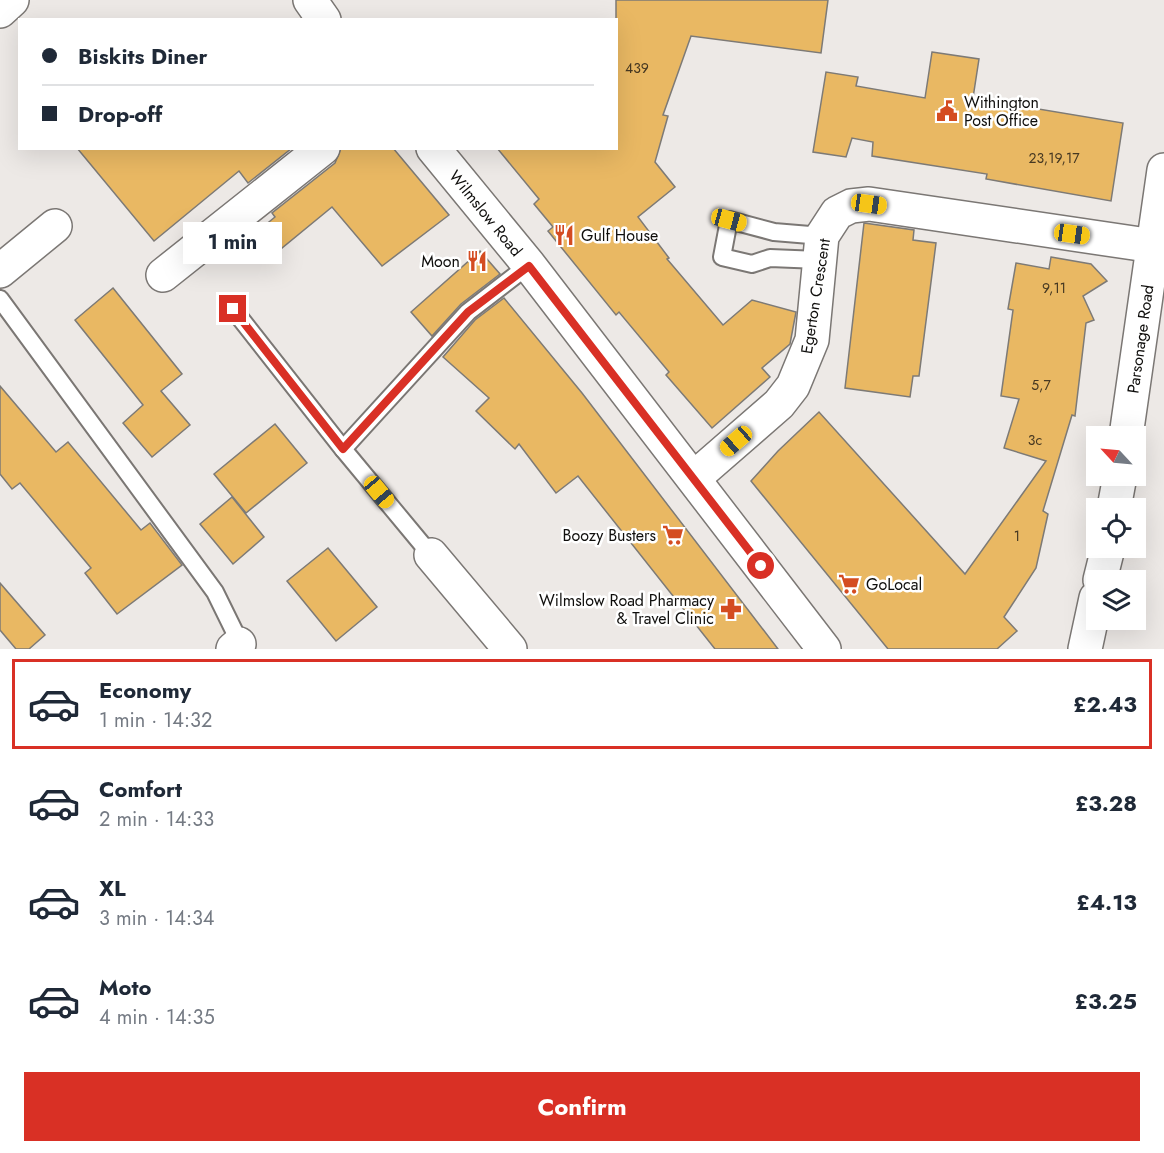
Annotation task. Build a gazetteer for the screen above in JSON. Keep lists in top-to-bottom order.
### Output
{
  "streets": {
    "street": ["Wilmslow Road", "Egerton Crescent", "Parsonage Road"]
  },
  "crossings": [
    ["Wilmslow Road", "Egerton Crescent"],
    ["Egerton Crescent", "Parsonage Road"]
  ],
  "places": {
    "public building": ["Withington Post Office"],
    "restaurant": ["Gulf House", "Moon"],
    "supermarket": ["Boozy Busters", "GoLocal"],
    "pharmacy": ["Wilmslow Road Pharmacy & Travel Clinic"]
  },
  "house_numbers": [
    "439",
    "23,19,17",
    "9,11",
    "5,7",
    "3c",
    "1"
  ],
  "north": "top left",
  "page": {
    "banner": ["Biskits Diner", "Drop-off"],
    "bubble": "1 min",
    "list": [
      {
        "name": "Economy",
        "note": "1 min · 14:32",
        "value": "£2.43"
      },
      {
        "name": "Comfort",
        "note": "2 min · 14:33",
        "value": "£3.28"
      },
      {
        "name": "XL",
        "note": "3 min · 14:34",
        "value": "£4.13"
      },
      {
        "name": "Moto",
        "note": "4 min · 14:35",
        "value": "£3.25"
      }
    ],
    "buttons": "Confirm"
  }
}
